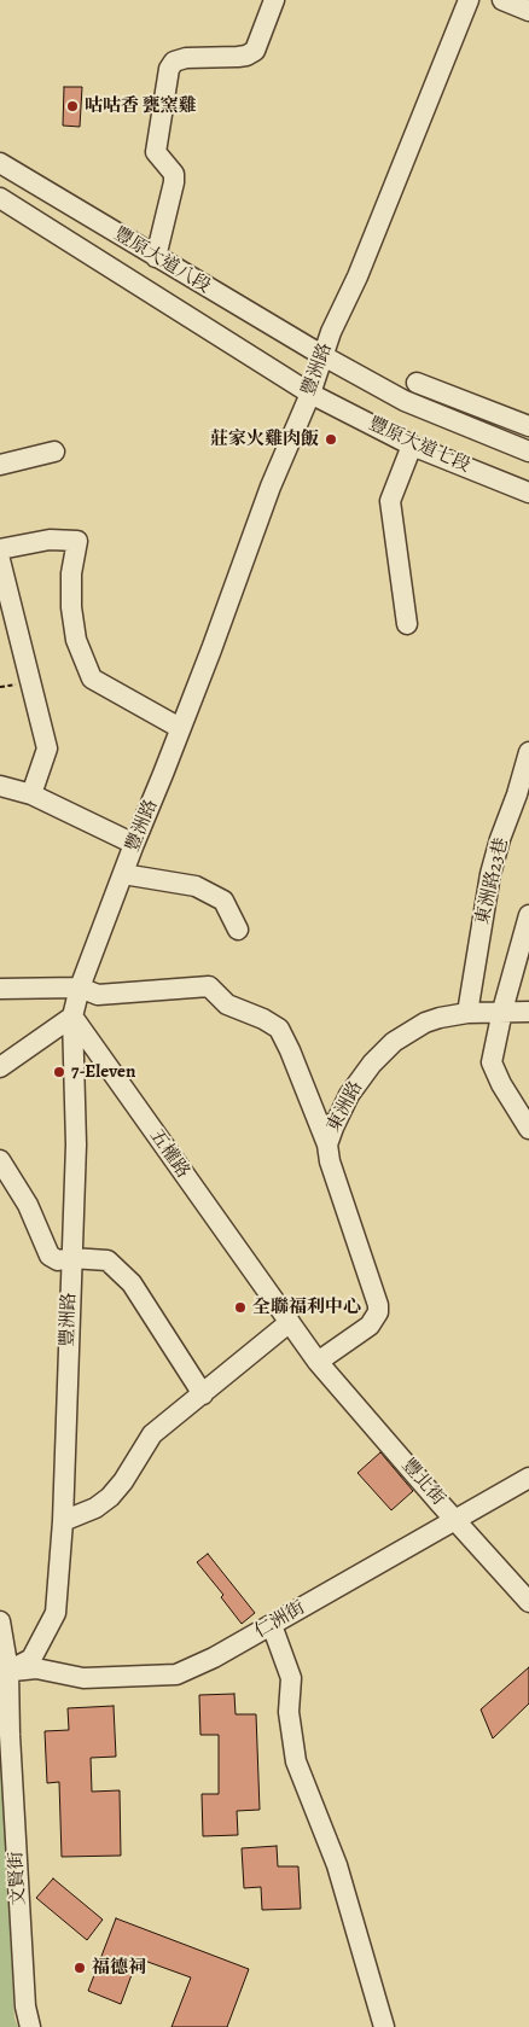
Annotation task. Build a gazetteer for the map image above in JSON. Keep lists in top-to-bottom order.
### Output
{
  "streets": {
    "street": [
      "豐原大道八段",
      "豐洲路",
      "豐原大道七段",
      "東洲路23巷",
      "東洲路",
      "五權路",
      "豐北街",
      "仁洲街",
      "文賢街"
    ]
  },
  "crossings": [
    ["豐原大道八段", "豐洲路"],
    ["豐原大道八段", "豐原大道七段"],
    ["豐洲路", "豐原大道七段"],
    ["豐洲路", "五權路"],
    ["豐洲路", "仁洲街"],
    ["豐洲路", "文賢街"],
    ["東洲路23巷", "東洲路"],
    ["東洲路", "五權路"],
    ["東洲路", "豐北街"],
    ["五權路", "豐北街"],
    ["豐北街", "仁洲街"],
    ["仁洲街", "文賢街"]
  ],
  "places": [
    "咕咕香 甕窯雞",
    "莊家火雞肉飯",
    "7-Eleven",
    "全聯福利中心",
    "福德祠"
  ]
}
